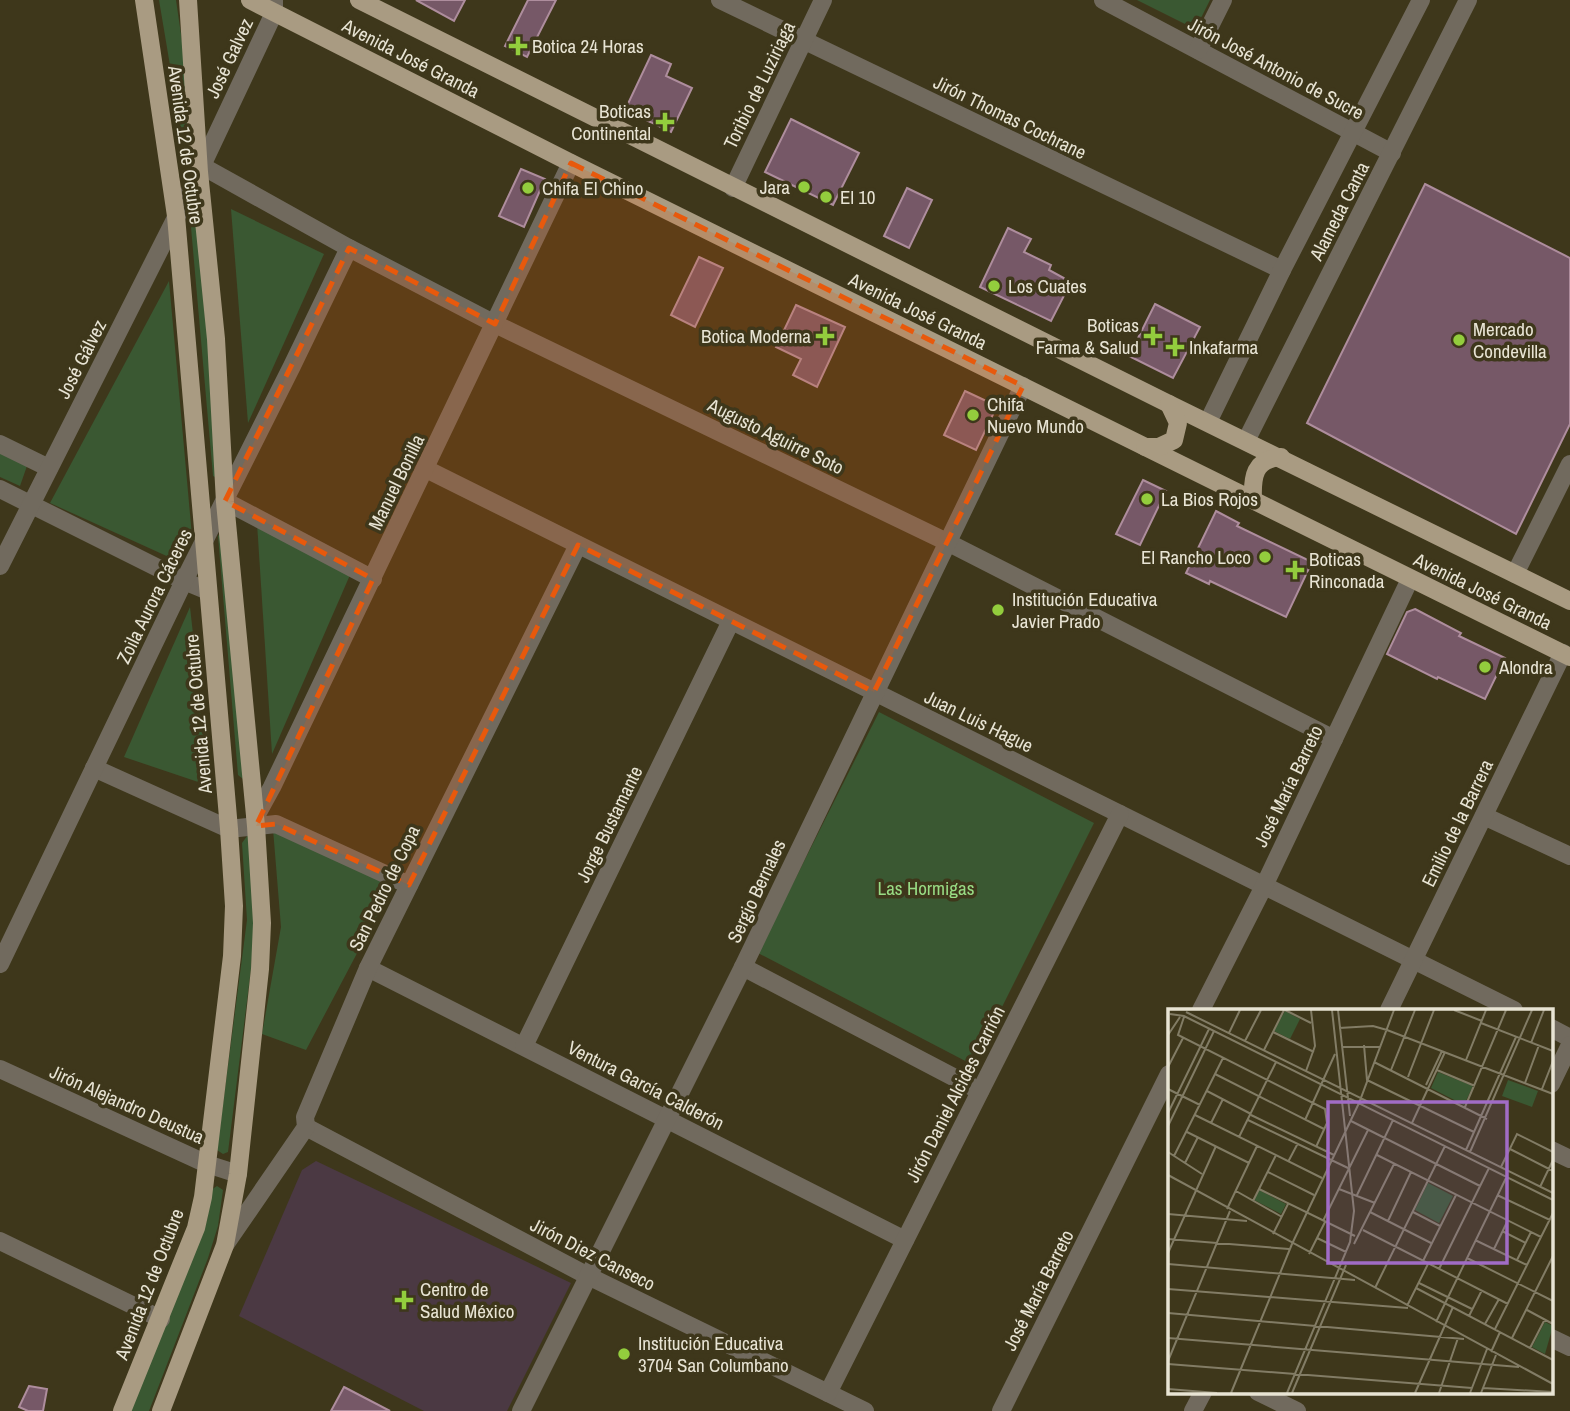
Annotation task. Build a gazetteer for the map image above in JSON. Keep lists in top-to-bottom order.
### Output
{
  "streets": {
    "main road": ["Avenida José Granda", "Avenida 12 de Octubre"],
    "street": [
      "José Galvez",
      "Jirón José Antonio de Sucre",
      "Toribio de Luziriaga",
      "Jirón Thomas Cochrane",
      "Alameda Canta",
      "José Gálvez",
      "Augusto Aguirre Soto",
      "Manuel Bonilla",
      "Zoila Aurora Cáceres",
      "Juan Luis Hague",
      "José María Barreto",
      "Emilio de la Barrera",
      "Jorge Bustamante",
      "San Pedro de Copa",
      "Sergio Bernales",
      "Ventura García Calderón",
      "Jirón Daniel Alcides Carrión",
      "Jirón Alejandro Deustua",
      "Jirón Diez Canseco"
    ]
  },
  "crossings": [
    ["José Galvez", "Avenida José Granda"],
    ["José Galvez", "Avenida 12 de Octubre"],
    ["José Galvez", "José Gálvez"],
    ["José Galvez", "Augusto Aguirre Soto"],
    ["Avenida José Granda", "Toribio de Luziriaga"],
    ["Avenida José Granda", "Alameda Canta"],
    ["Avenida José Granda", "Manuel Bonilla"],
    ["Avenida José Granda", "José María Barreto"],
    ["Avenida José Granda", "Emilio de la Barrera"],
    ["Avenida José Granda", "Sergio Bernales"],
    ["Jirón José Antonio de Sucre", "Alameda Canta"],
    ["Toribio de Luziriaga", "Jirón Thomas Cochrane"],
    ["Jirón Thomas Cochrane", "Alameda Canta"],
    ["Avenida 12 de Octubre", "José Gálvez"],
    ["Avenida 12 de Octubre", "Augusto Aguirre Soto"],
    ["Avenida 12 de Octubre", "Manuel Bonilla"],
    ["Avenida 12 de Octubre", "Zoila Aurora Cáceres"],
    ["Avenida 12 de Octubre", "San Pedro de Copa"],
    ["Avenida 12 de Octubre", "Jirón Alejandro Deustua"],
    ["José Gálvez", "Augusto Aguirre Soto"],
    ["Augusto Aguirre Soto", "Manuel Bonilla"],
    ["Augusto Aguirre Soto", "Zoila Aurora Cáceres"],
    ["Augusto Aguirre Soto", "José María Barreto"],
    ["Augusto Aguirre Soto", "Sergio Bernales"],
    ["Manuel Bonilla", "Juan Luis Hague"],
    ["Juan Luis Hague", "José María Barreto"],
    ["Juan Luis Hague", "Emilio de la Barrera"],
    ["Juan Luis Hague", "Jorge Bustamante"],
    ["Juan Luis Hague", "San Pedro de Copa"],
    ["Juan Luis Hague", "Sergio Bernales"],
    ["Juan Luis Hague", "Jirón Daniel Alcides Carrión"],
    ["Jorge Bustamante", "Ventura García Calderón"],
    ["San Pedro de Copa", "Ventura García Calderón"],
    ["San Pedro de Copa", "Jirón Diez Canseco"],
    ["Sergio Bernales", "Ventura García Calderón"],
    ["Sergio Bernales", "Jirón Diez Canseco"],
    ["Ventura García Calderón", "Jirón Daniel Alcides Carrión"],
    ["Jirón Daniel Alcides Carrión", "Jirón Diez Canseco"]
  ],
  "parks": ["Las Hormigas"],
  "places": {
    "health": [
      "Botica 24 Horas",
      "Boticas Continental",
      "Botica Moderna",
      "Boticas Farma & Salud",
      "Inkafarma",
      "Boticas Rinconada",
      "Centro de Salud México"
    ],
    "other": [
      "Jara",
      "Chifa El Chino",
      "El 10",
      "Los Cuates",
      "Mercado Condevilla",
      "Chifa Nuevo Mundo",
      "La Bios Rojos",
      "El Rancho Loco",
      "Institución Educativa Javier Prado",
      "Alondra",
      "Institución Educativa 3704 San Columbano"
    ]
  }
}
